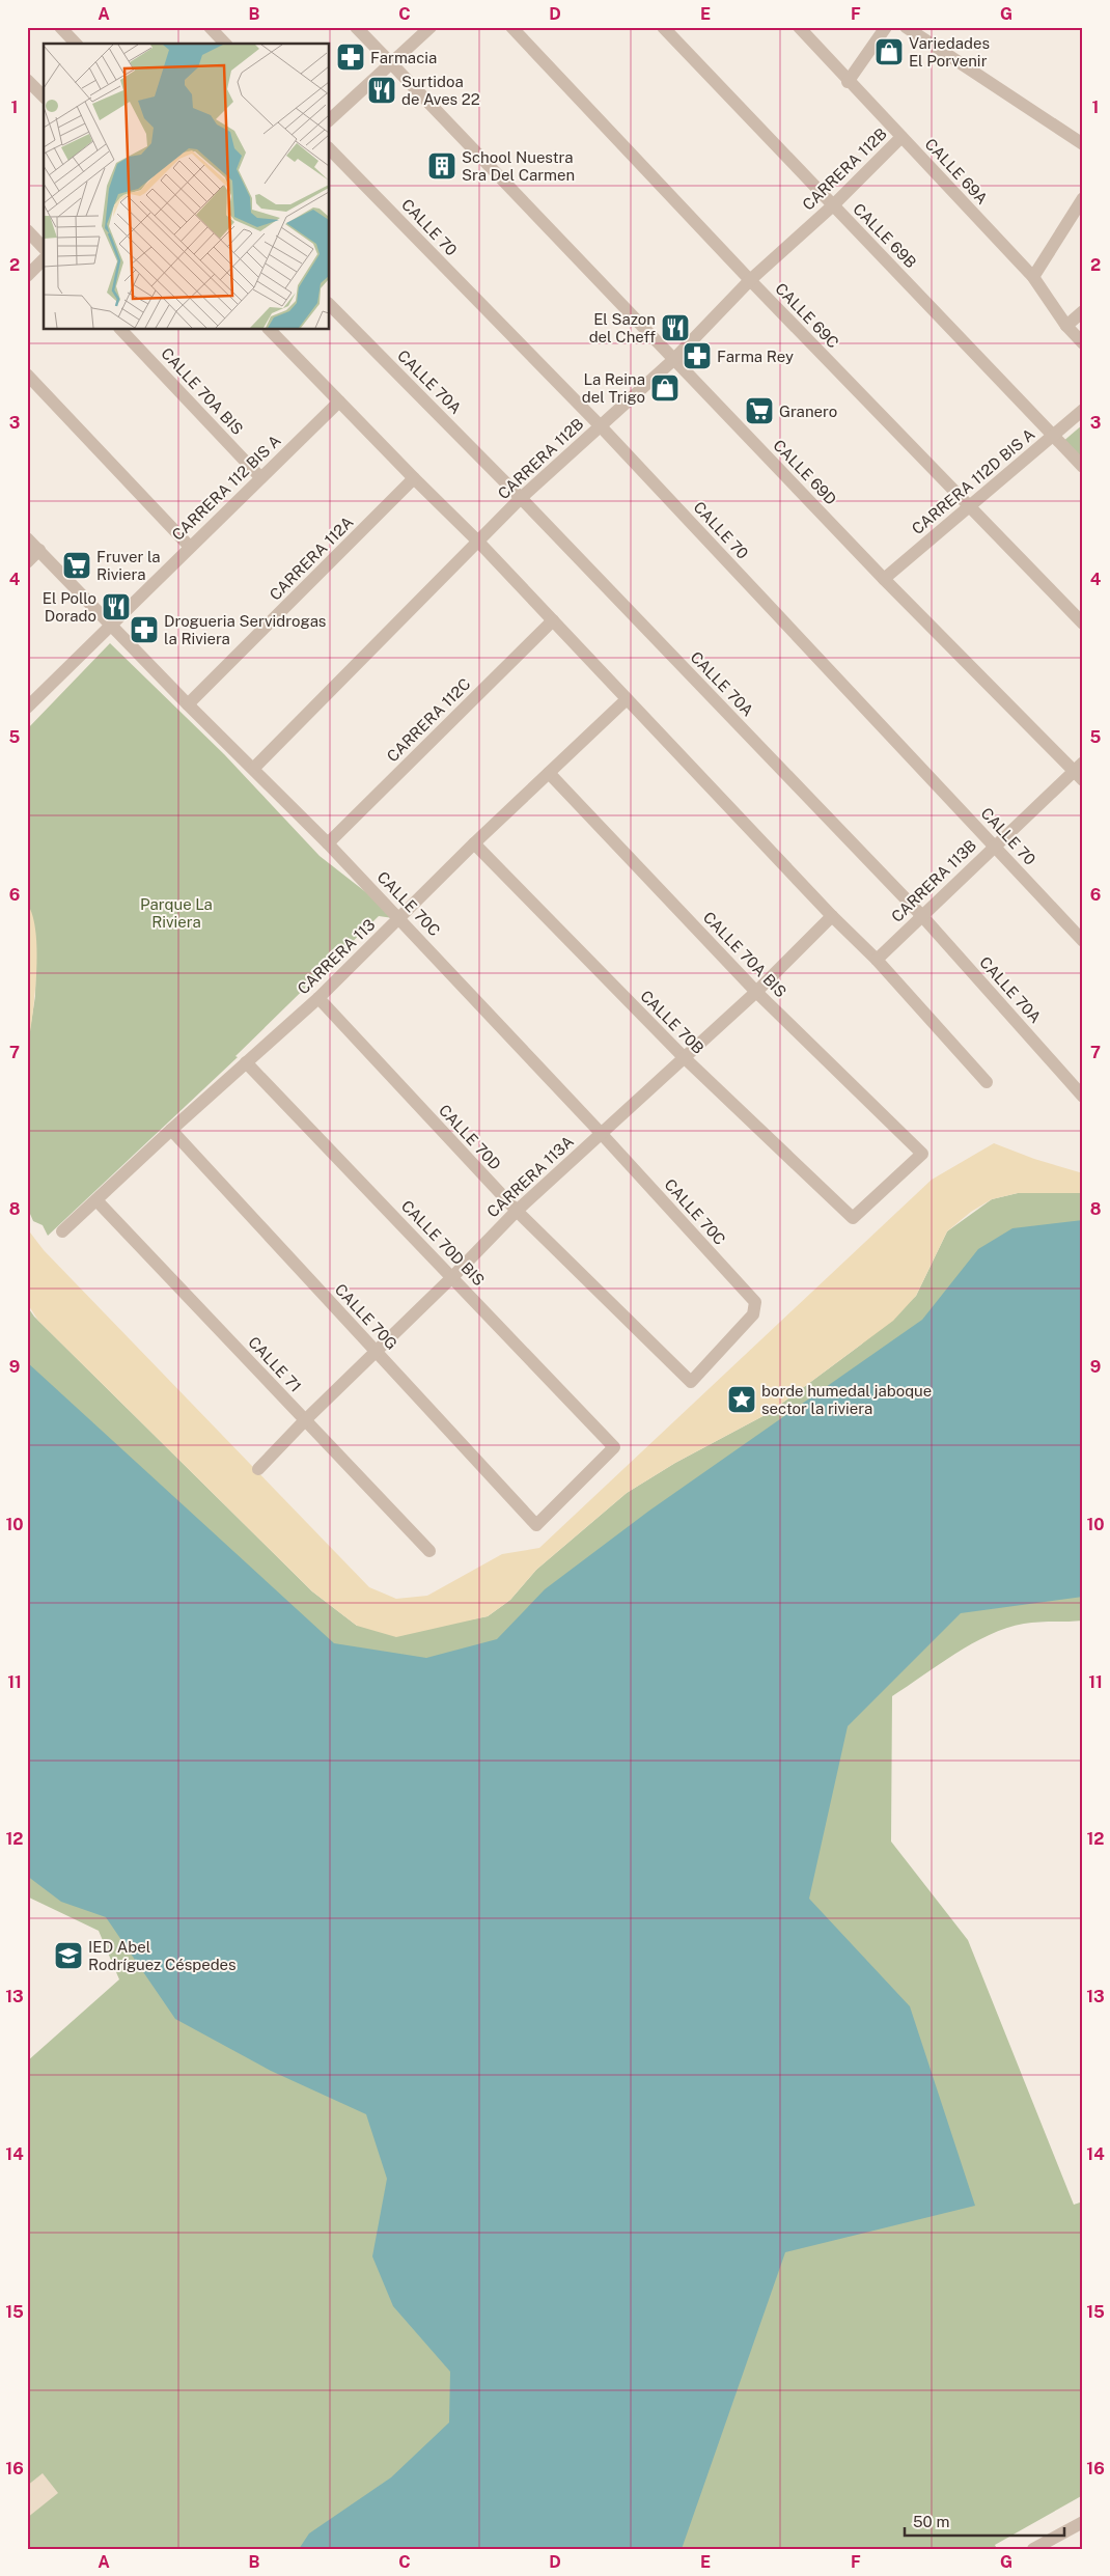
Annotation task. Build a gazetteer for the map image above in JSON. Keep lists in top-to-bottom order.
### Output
{
  "streets": {
    "street": [
      "CARRERA 112B",
      "CALLE 69A",
      "CALLE 70",
      "CALLE 69B",
      "CALLE 69C",
      "CALLE 70A",
      "CALLE 70A BIS",
      "CALLE 69D",
      "CARRERA 112D BIS A",
      "CARRERA 112 BIS A",
      "CARRERA 112A",
      "CARRERA 112C",
      "CARRERA 113B",
      "CALLE 70C",
      "CARRERA 113",
      "CALLE 70B",
      "CALLE 70D",
      "CARRERA 113A",
      "CALLE 70D BIS",
      "CALLE 70G",
      "CALLE 71"
    ]
  },
  "crossings": [
    ["CARRERA 112B", "CALLE 69A"],
    ["CARRERA 112B", "CALLE 70"],
    ["CARRERA 112B", "CALLE 69B"],
    ["CARRERA 112B", "CALLE 69C"],
    ["CARRERA 112B", "CALLE 70A"],
    ["CARRERA 112B", "CALLE 69D"],
    ["CARRERA 112B", "CALLE 70C"],
    ["CALLE 70", "CARRERA 113B"],
    ["CALLE 69B", "CARRERA 112D BIS A"],
    ["CALLE 69C", "CARRERA 112D BIS A"],
    ["CALLE 70A", "CARRERA 113B"],
    ["CALLE 70A BIS", "CARRERA 112 BIS A"],
    ["CALLE 70A BIS", "CARRERA 113"],
    ["CALLE 70A BIS", "CALLE 70B"],
    ["CALLE 70A BIS", "CARRERA 113A"],
    ["CALLE 69D", "CARRERA 112D BIS A"],
    ["CALLE 69D", "CARRERA 113B"],
    ["CARRERA 112 BIS A", "CALLE 70C"],
    ["CARRERA 112A", "CALLE 70C"],
    ["CARRERA 112C", "CALLE 70C"],
    ["CALLE 70C", "CARRERA 113"],
    ["CALLE 70C", "CALLE 70D"],
    ["CALLE 70C", "CARRERA 113A"],
    ["CARRERA 113", "CALLE 70B"],
    ["CARRERA 113", "CALLE 70D"],
    ["CARRERA 113", "CALLE 70D BIS"],
    ["CARRERA 113", "CALLE 70G"],
    ["CARRERA 113", "CALLE 71"],
    ["CALLE 70B", "CARRERA 113A"],
    ["CALLE 70D", "CARRERA 113A"],
    ["CARRERA 113A", "CALLE 70D BIS"],
    ["CARRERA 113A", "CALLE 70G"],
    ["CARRERA 113A", "CALLE 71"],
    ["CALLE 70D BIS", "CALLE 70G"]
  ],
  "parks": ["Parque La Riviera"],
  "places": {
    "shop": ["Variedades El Porvenir", "La Reina del Trigo"],
    "pharmacy": ["Farmacia", "Farma Rey", "Drogueria Servidrogas la Riviera"],
    "restaurant": ["Surtidoa de Aves 22", "El Sazon del Cheff", "El Pollo Dorado"],
    "building": ["School Nuestra Sra Del Carmen"],
    "supermarket": ["Granero", "Fruver la Riviera"],
    "place": ["borde humedal jaboque sector la riviera"],
    "school or university": ["IED Abel Rodríguez Céspedes"]
  },
  "scale_bar": "50 m",
  "grid": {
    "columns": [
      "A",
      "B",
      "C",
      "D",
      "E",
      "F",
      "G"
    ],
    "rows": [
      "1",
      "2",
      "3",
      "4",
      "5",
      "6",
      "7",
      "8",
      "9",
      "10",
      "11",
      "12",
      "13",
      "14",
      "15",
      "16"
    ]
  }
}
